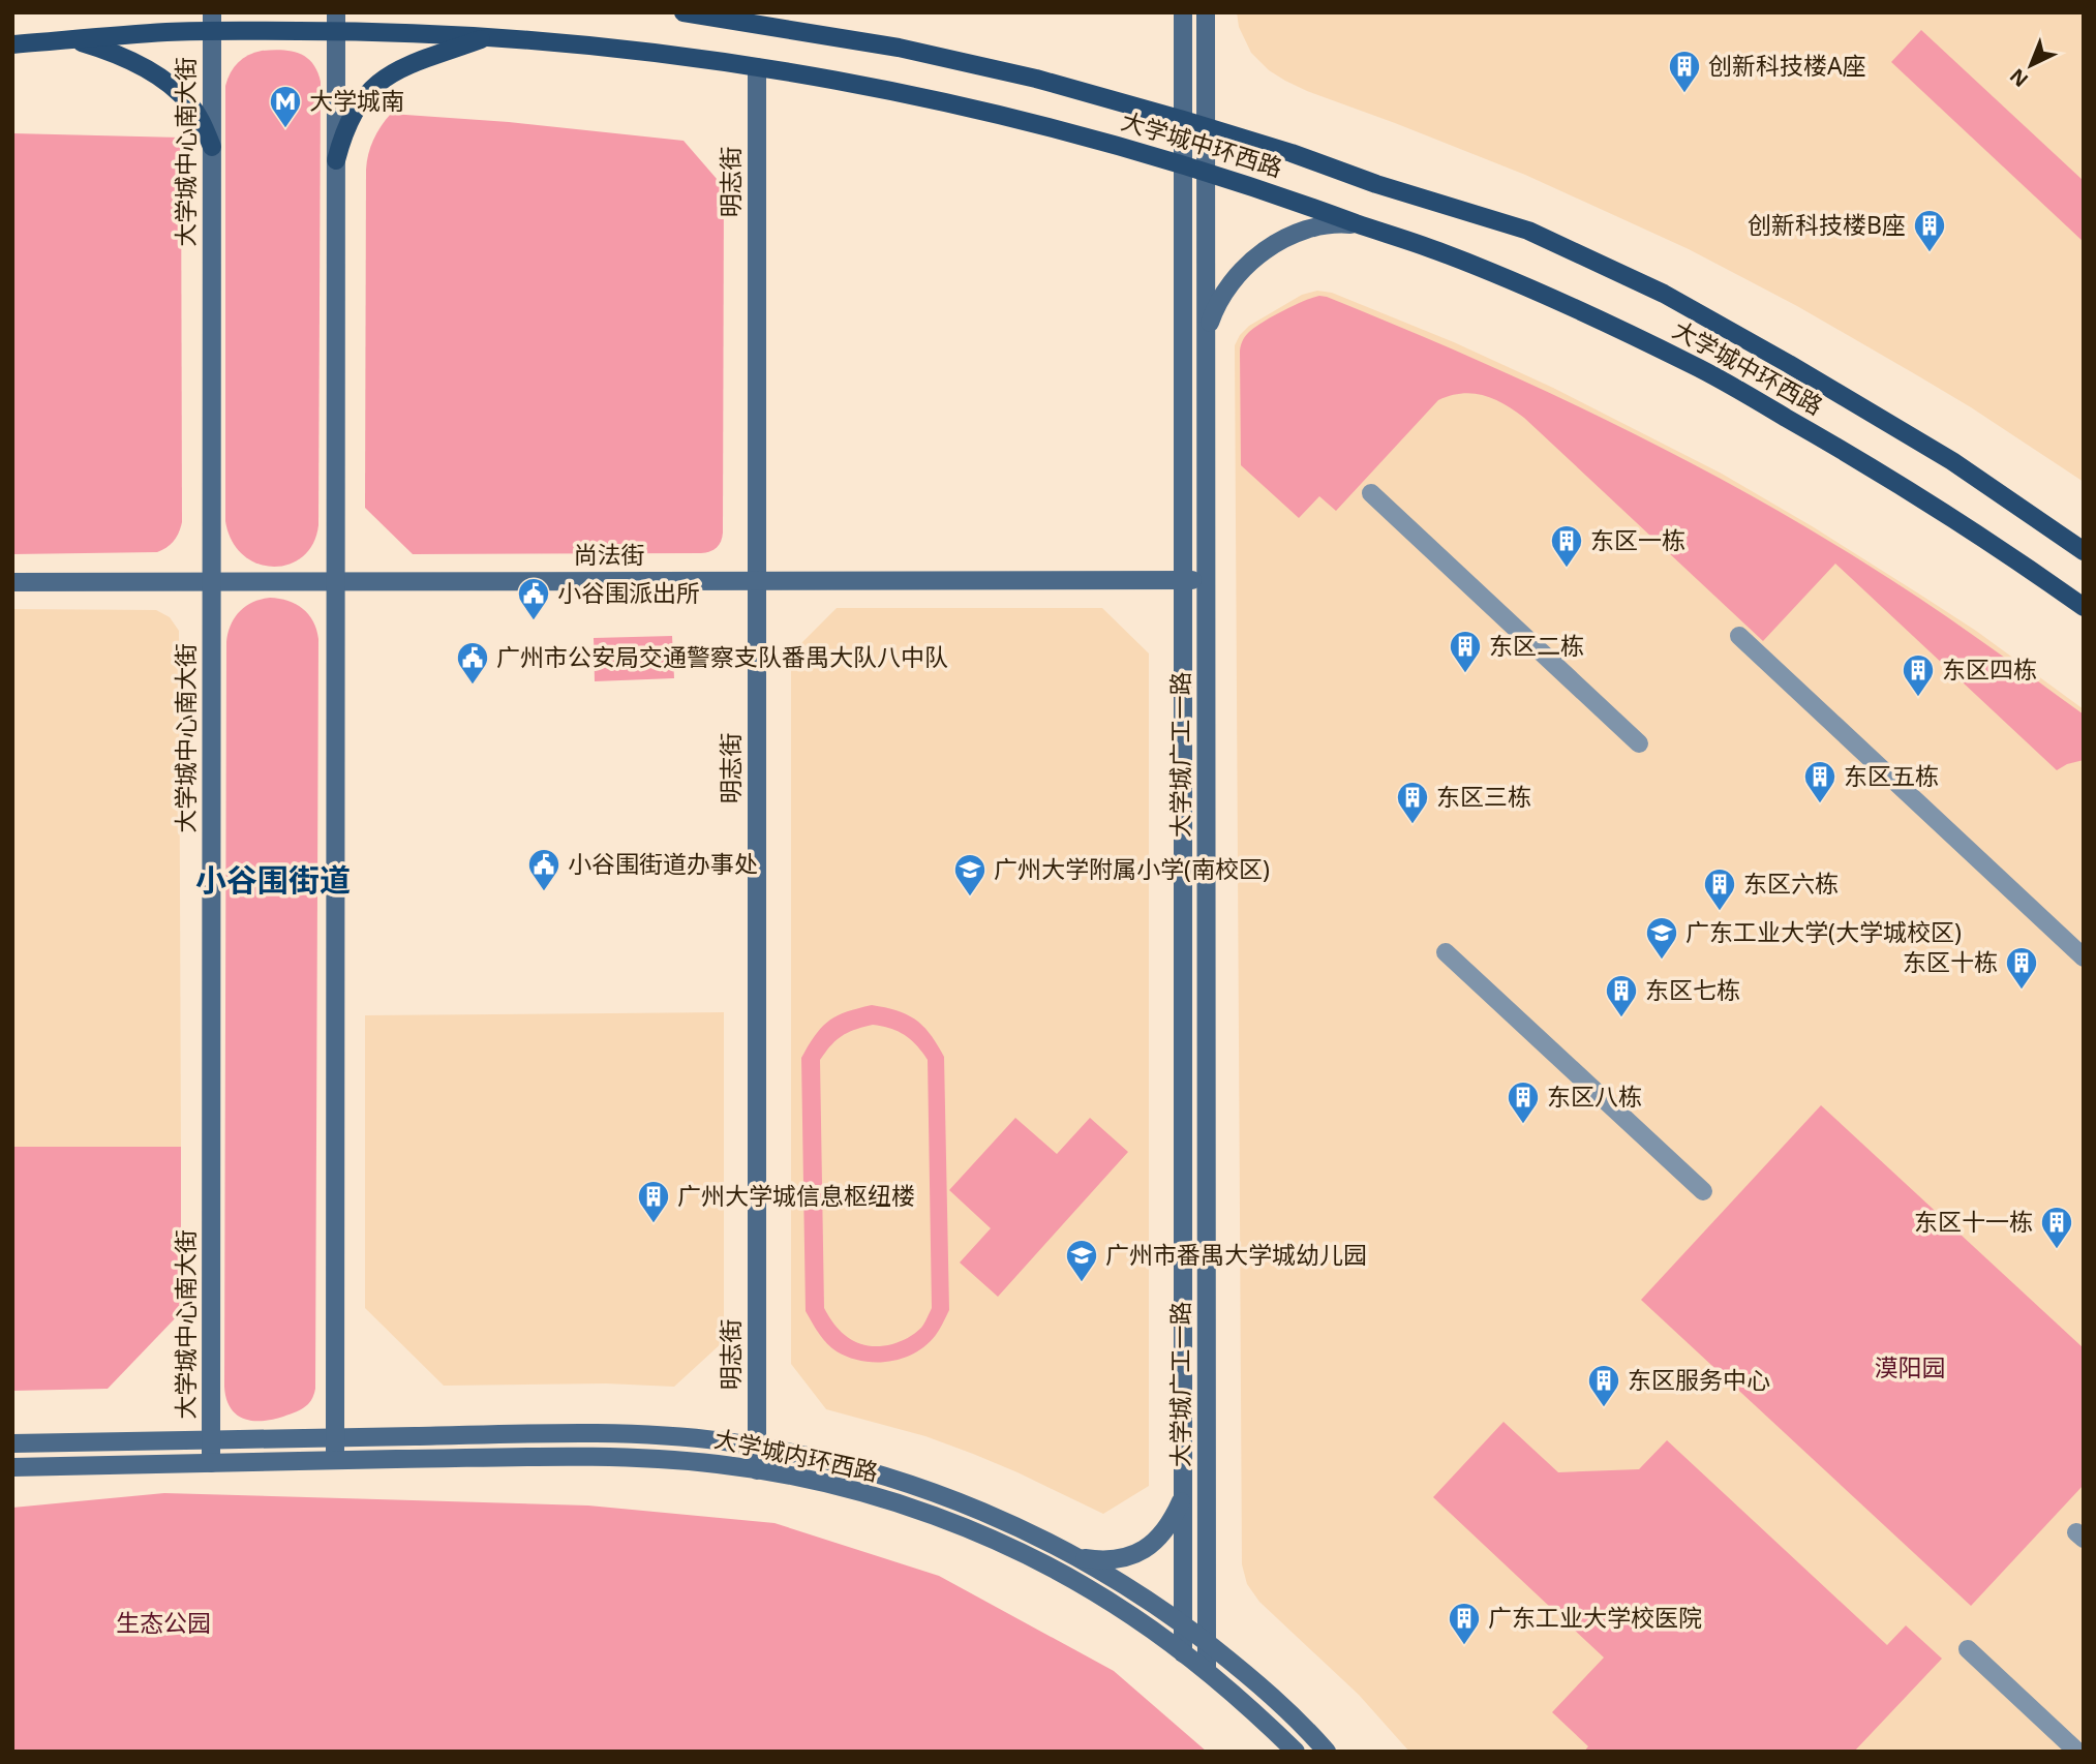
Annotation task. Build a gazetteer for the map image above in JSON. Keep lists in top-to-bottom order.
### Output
{
  "streets": {
    "main road": [
      "大学城中环西路",
      "大学城中心南大街",
      "明志街",
      "尚法街",
      "大学城广工一路",
      "大学城内环西路"
    ]
  },
  "crossings": [
    ["大学城中环西路", "大学城中心南大街"],
    ["大学城中环西路", "明志街"],
    ["大学城中环西路", "大学城广工一路"],
    ["大学城中心南大街", "尚法街"],
    ["大学城中心南大街", "大学城内环西路"],
    ["明志街", "尚法街"],
    ["明志街", "大学城内环西路"],
    ["尚法街", "大学城广工一路"],
    ["大学城广工一路", "大学城内环西路"]
  ],
  "districts": ["小谷围街道"],
  "parks": ["漠阳园", "生态公园"],
  "places": {
    "building": [
      "创新科技楼A座",
      "创新科技楼B座",
      "东区一栋",
      "东区二栋",
      "东区四栋",
      "东区五栋",
      "东区三栋",
      "东区六栋",
      "东区十栋",
      "东区七栋",
      "东区八栋",
      "广州大学城信息枢纽楼",
      "东区十一栋",
      "东区服务中心",
      "广东工业大学校医院"
    ],
    "metro station": ["大学城南"],
    "public building": ["小谷围派出所", "广州市公安局交通警察支队番禺大队八中队", "小谷围街道办事处"],
    "school or university": ["广州大学附属小学(南校区)", "广东工业大学(大学城校区)", "广州市番禺大学城幼儿园"]
  },
  "north": "bottom left"
}
